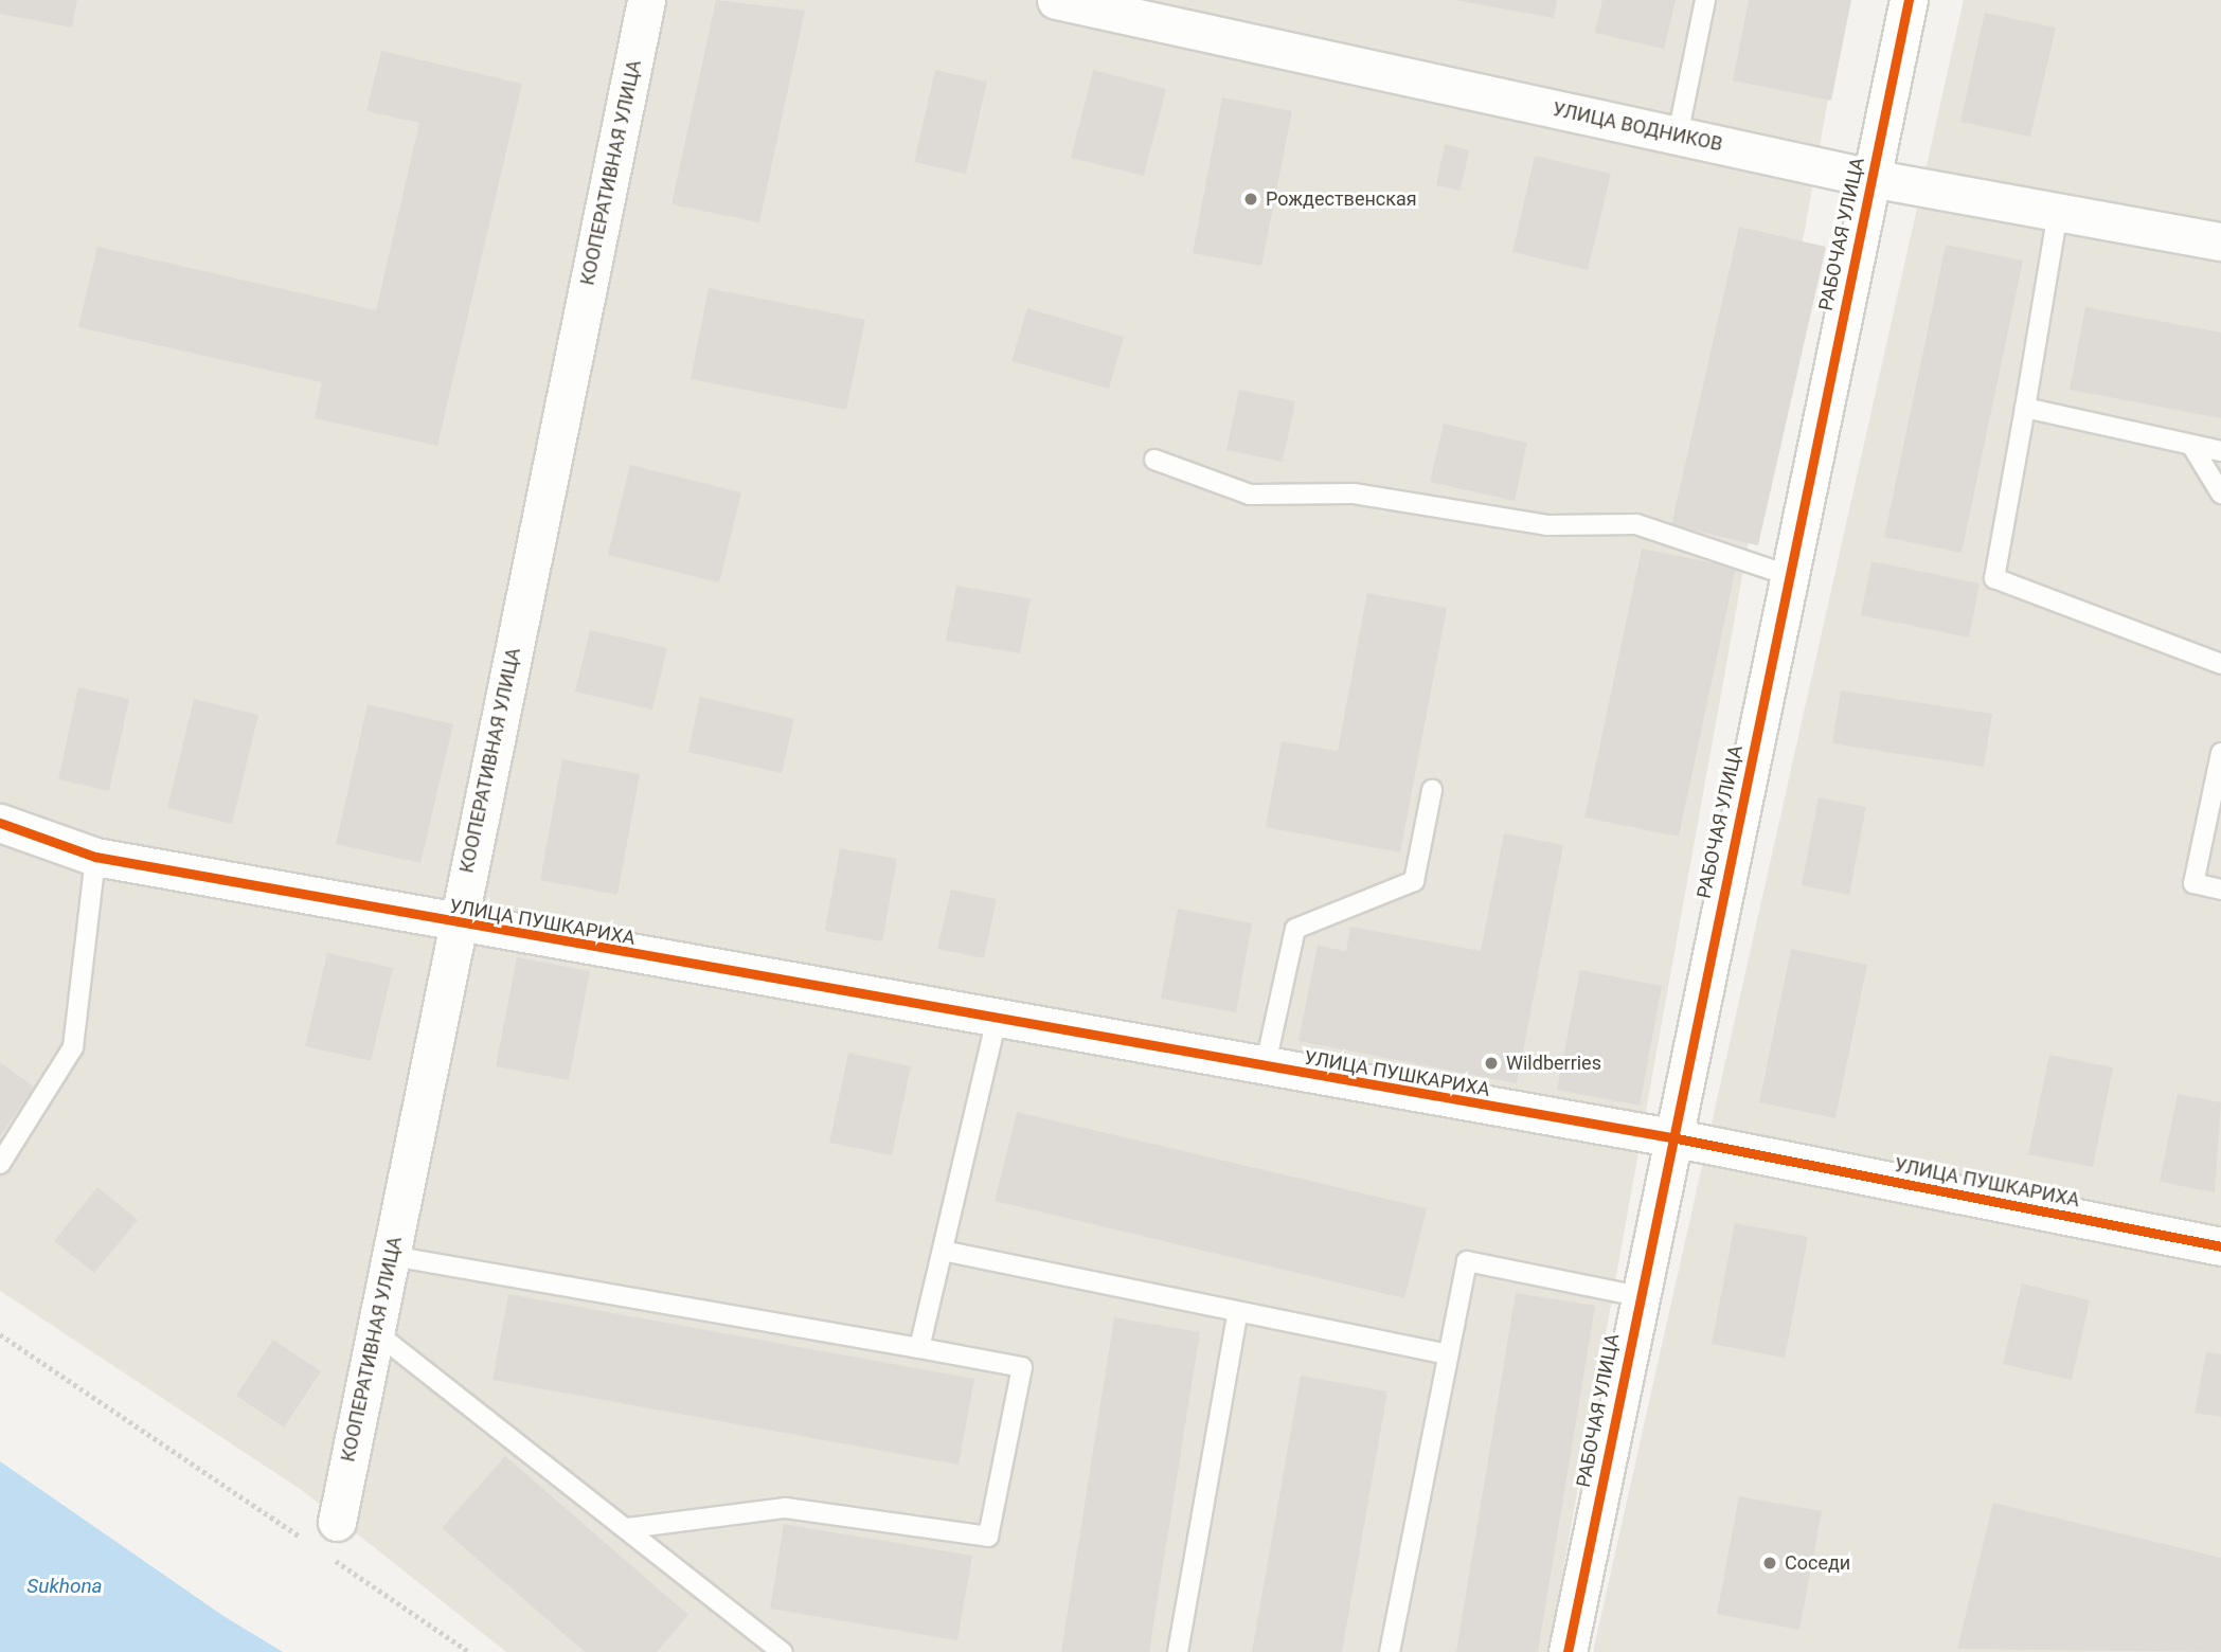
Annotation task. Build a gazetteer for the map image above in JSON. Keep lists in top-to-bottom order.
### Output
{
  "streets": {
    "street": [
      "УЛИЦА ВОДНИКОВ",
      "КООПЕРАТИВНАЯ УЛИЦА",
      "РАБОЧАЯ УЛИЦА",
      "УЛИЦА ПУШКАРИХА"
    ]
  },
  "crossings": [
    ["УЛИЦА ВОДНИКОВ", "РАБОЧАЯ УЛИЦА"],
    ["КООПЕРАТИВНАЯ УЛИЦА", "УЛИЦА ПУШКАРИХА"],
    ["РАБОЧАЯ УЛИЦА", "УЛИЦА ПУШКАРИХА"]
  ],
  "water": ["Sukhona"],
  "places": ["Рождественская", "Wildberries", "Соседи"]
}
